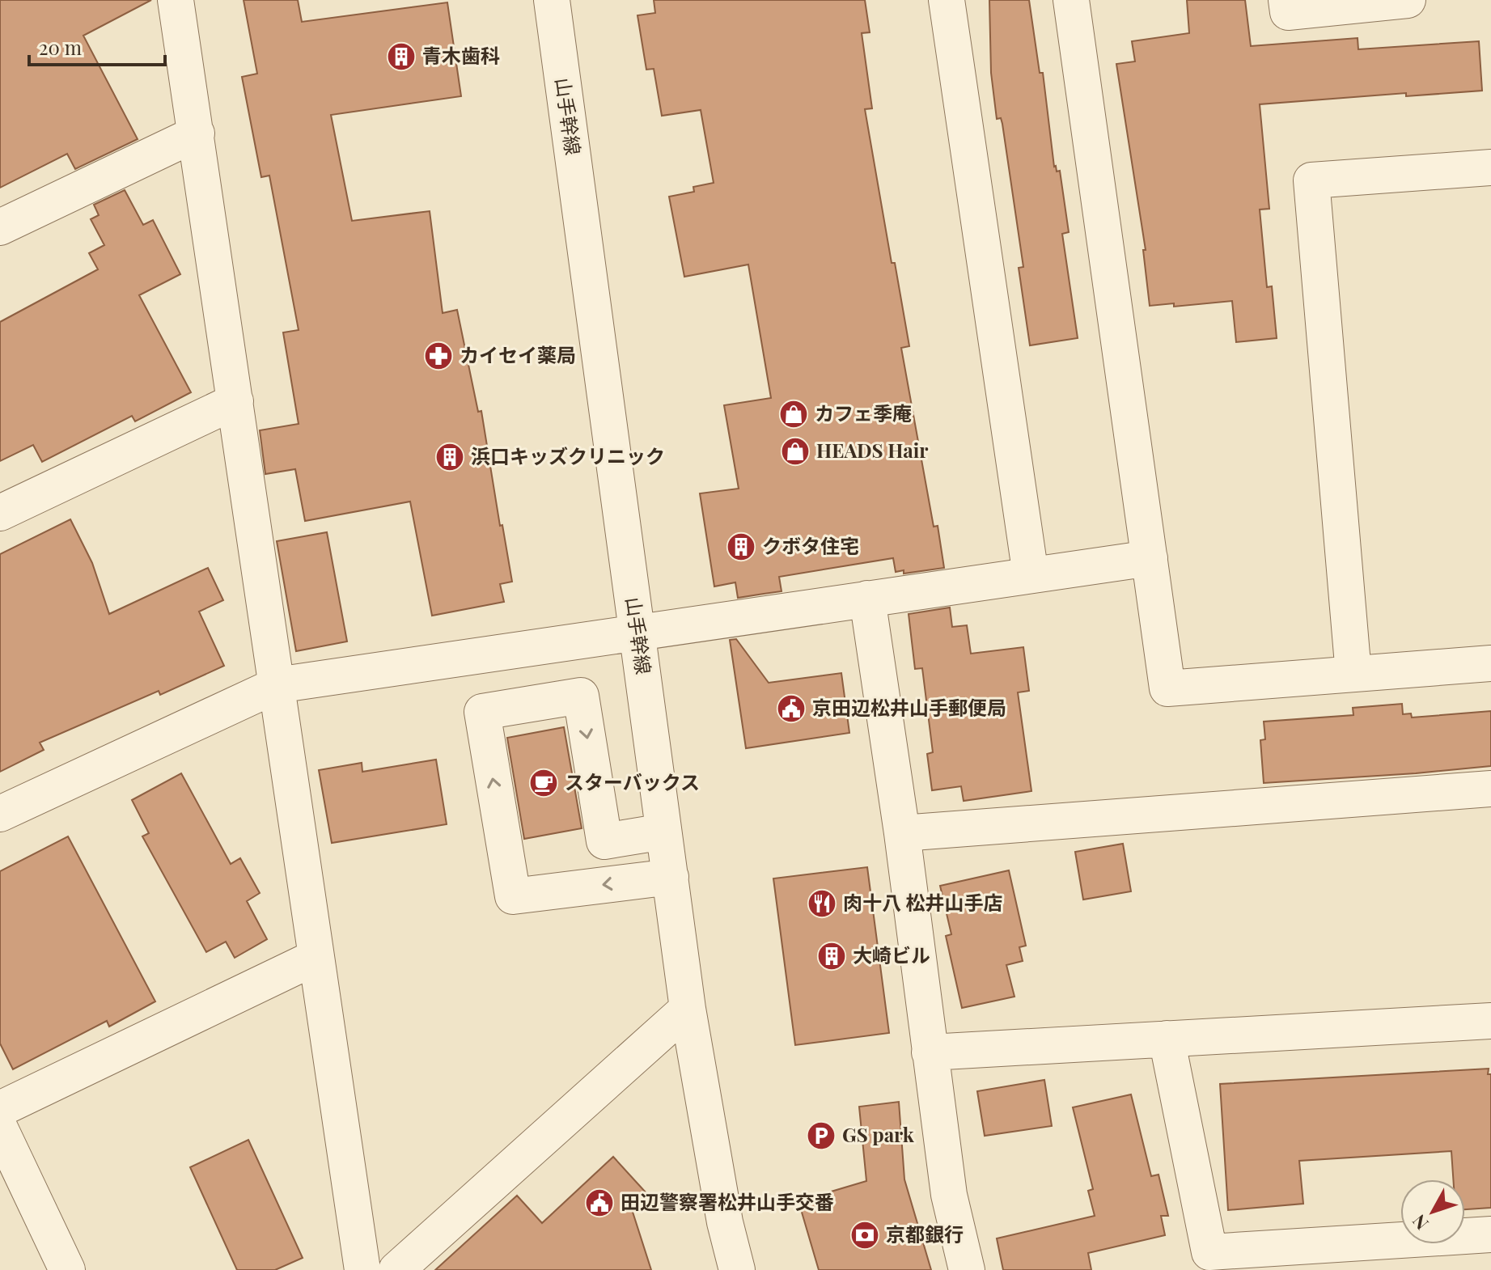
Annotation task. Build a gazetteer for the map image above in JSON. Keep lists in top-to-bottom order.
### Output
{
  "streets": {
    "street": ["山手幹線"]
  },
  "places": {
    "building": [
      "青木歯科",
      "浜口キッズクリニック",
      "クボタ住宅",
      "大崎ビル"
    ],
    "pharmacy": ["カイセイ薬局"],
    "shop": ["カフェ季庵", "HEADS Hair"],
    "public building": ["京田辺松井山手郵便局", "田辺警察署松井山手交番"],
    "cafe": ["スターバックス"],
    "restaurant": ["肉十八 松井山手店"],
    "parking": ["GS park"],
    "bank": ["京都銀行"]
  },
  "scale_bar": "20 m",
  "north": "bottom left"
}
